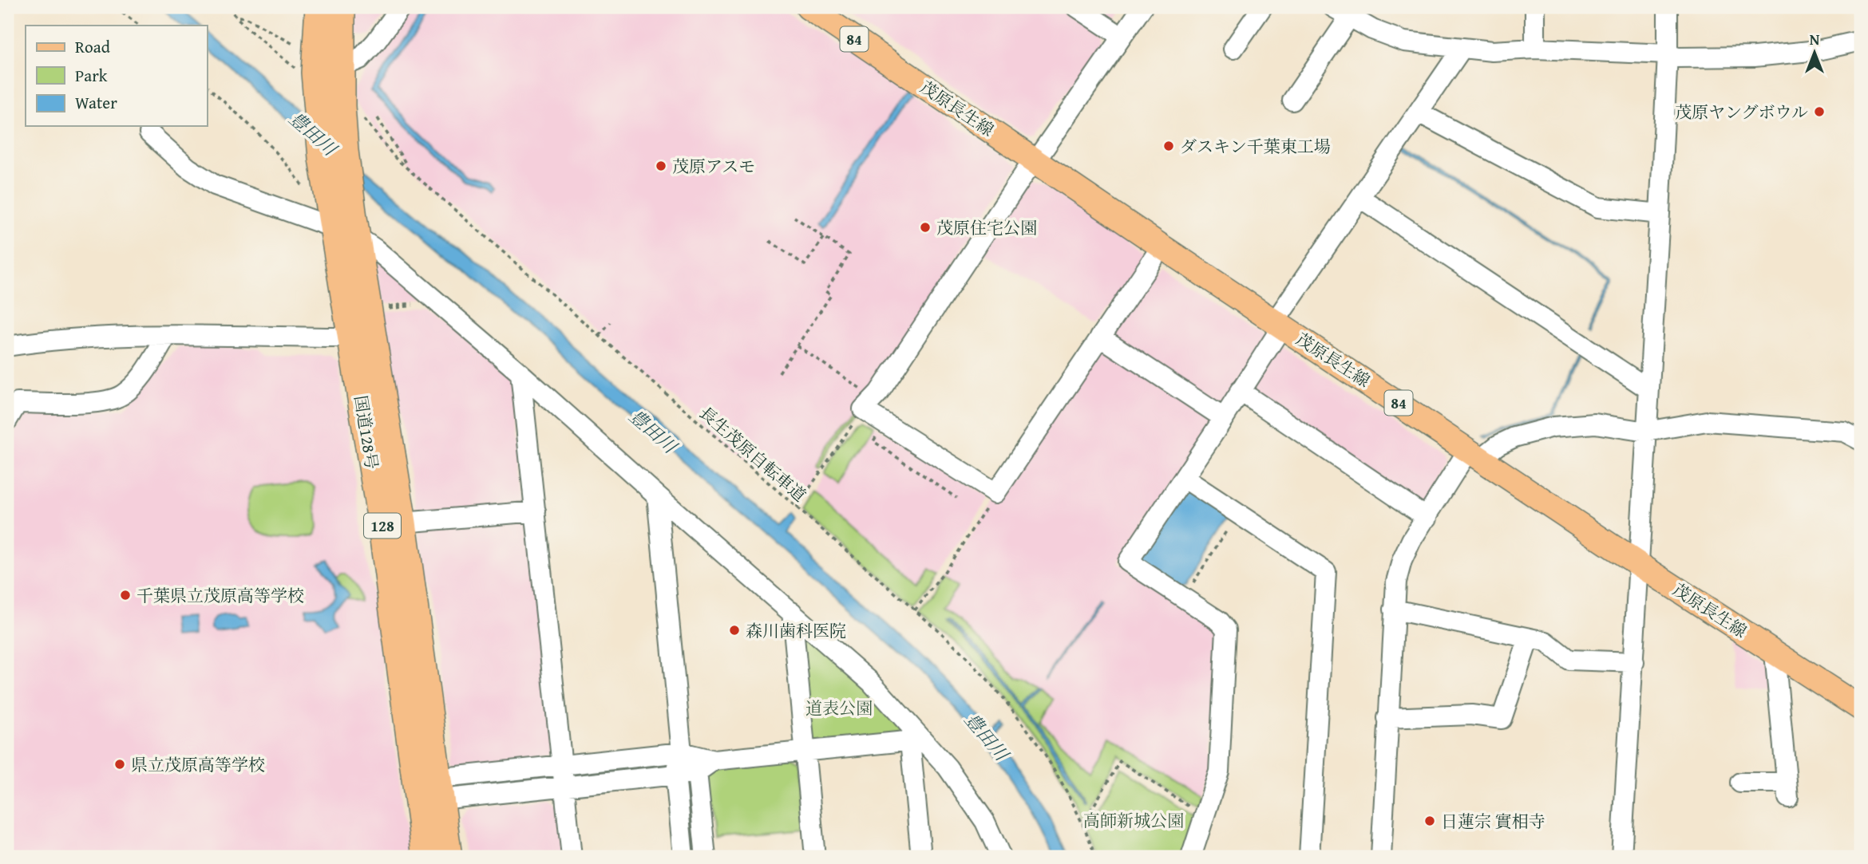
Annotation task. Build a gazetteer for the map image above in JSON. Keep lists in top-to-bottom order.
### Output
{
  "streets": {
    "highway": ["国道128号", "128"],
    "main road": ["84", "茂原長生線"],
    "path": ["長生茂原自転車道"]
  },
  "crossings": [
    ["国道128号", "長生茂原自転車道"]
  ],
  "water": ["豊田川"],
  "parks": ["道表公園", "高師新城公園"],
  "places": [
    "茂原ヤングボウル",
    "ダスキン千葉東工場",
    "茂原アスモ",
    "茂原住宅公園",
    "千葉県立茂原高等学校",
    "森川歯科医院",
    "県立茂原高等学校",
    "日蓮宗 實相寺"
  ],
  "legend": ["Road", "Park", "Water"],
  "north": "top"
}
